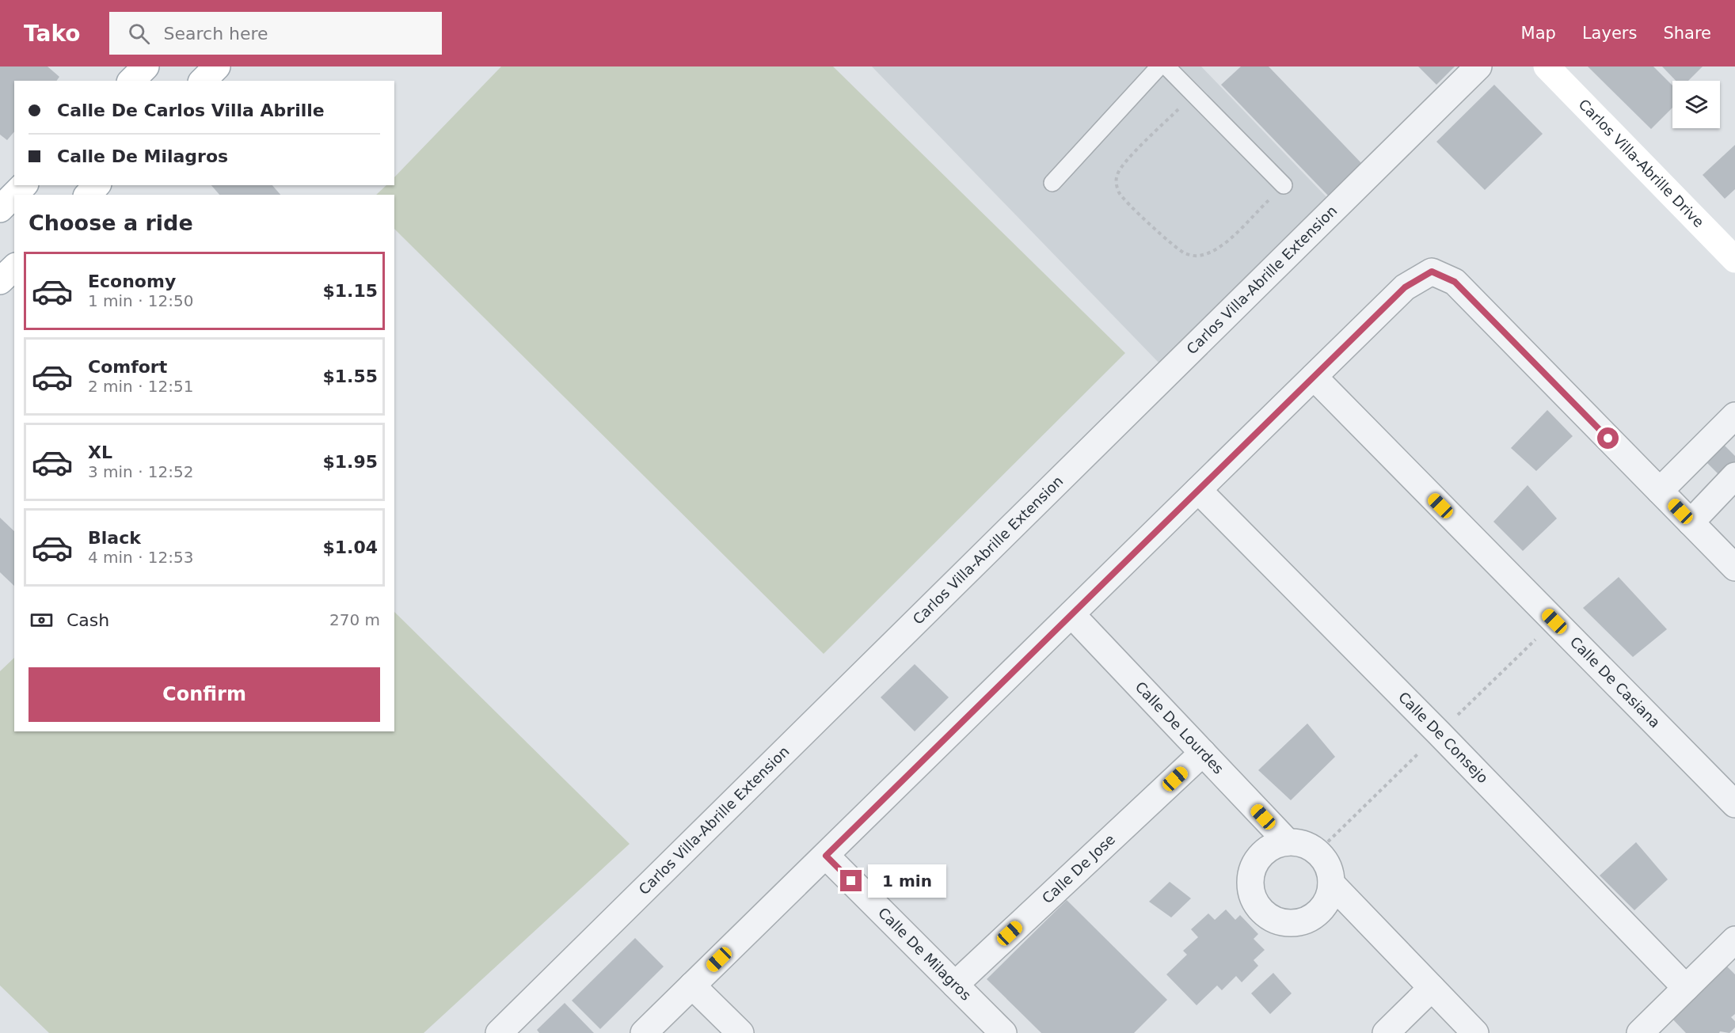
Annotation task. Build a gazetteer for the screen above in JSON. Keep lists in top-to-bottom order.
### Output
{
  "streets": {
    "main road": ["Carlos Villa-Abrille Drive"],
    "street": [
      "Carlos Villa-Abrille Extension",
      "Calle De Casiana",
      "Calle De Lourdes",
      "Calle De Consejo",
      "Calle De Jose",
      "Calle De Milagros"
    ]
  },
  "crossings": [
    ["Calle De Lourdes", "Calle De Jose"],
    ["Calle De Jose", "Calle De Milagros"]
  ],
  "page": {
    "header": "Tako",
    "search": "Search here",
    "nav": ["Map", "Layers", "Share"],
    "banner": ["Calle De Carlos Villa Abrille", "Calle De Milagros"],
    "heading": "Choose a ride",
    "list": [
      {
        "name": "Economy",
        "note": "1 min · 12:50",
        "value": "$1.15"
      },
      {
        "name": "Comfort",
        "note": "2 min · 12:51",
        "value": "$1.55"
      },
      {
        "name": "XL",
        "note": "3 min · 12:52",
        "value": "$1.95"
      },
      {
        "name": "Black",
        "note": "4 min · 12:53",
        "value": "$1.04"
      }
    ],
    "pay": ["Cash", "270 m"],
    "buttons": "Confirm",
    "bubble": "1 min"
  }
}
